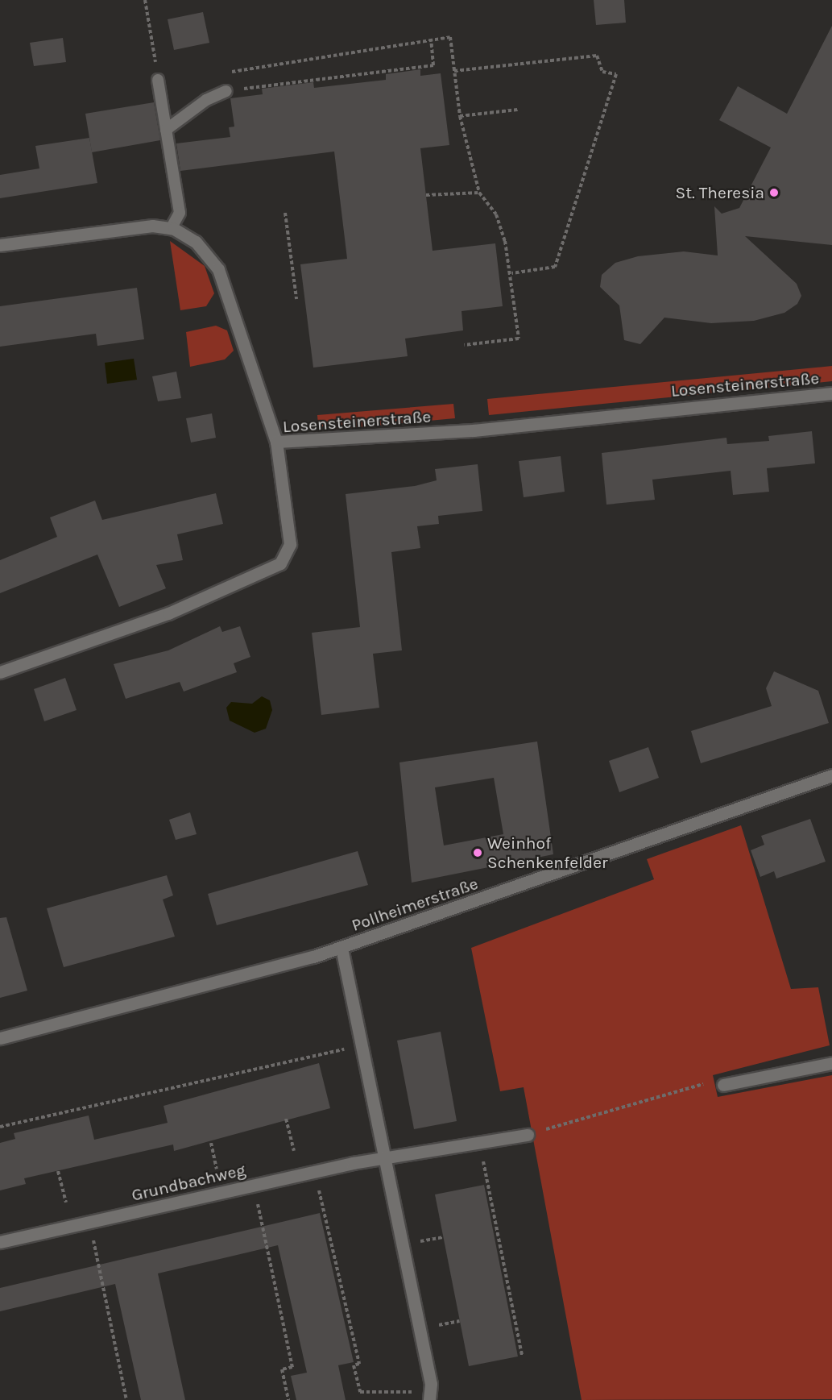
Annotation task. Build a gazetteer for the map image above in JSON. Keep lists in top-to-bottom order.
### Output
{
  "streets": {
    "street": ["Losensteinerstraße", "Pollheimerstraße", "Grundbachweg"]
  },
  "places": ["St. Theresia", "Weinhof Schenkenfelder"]
}
